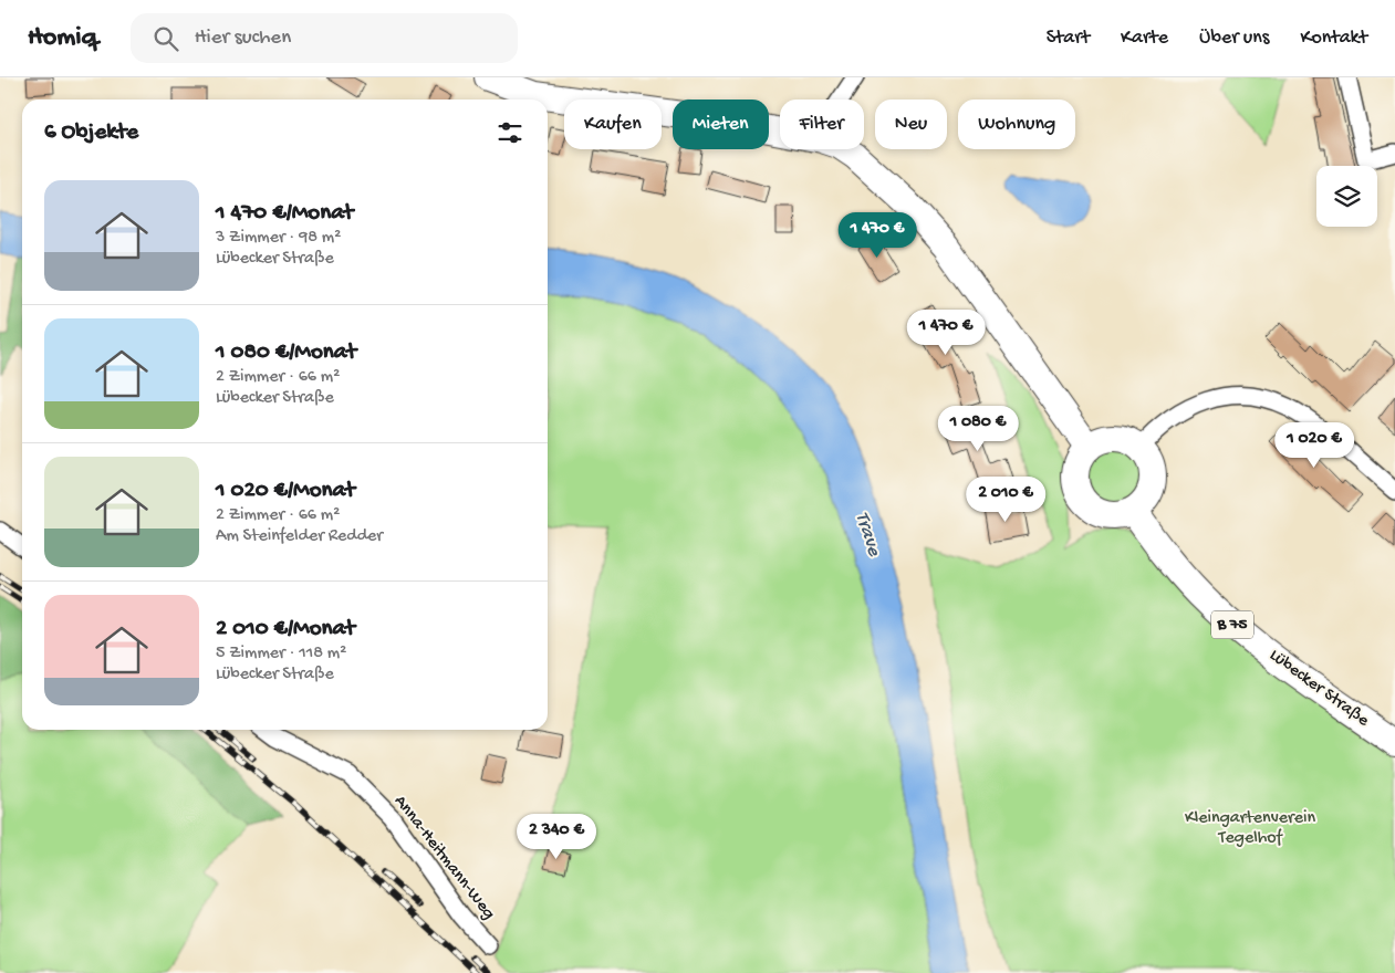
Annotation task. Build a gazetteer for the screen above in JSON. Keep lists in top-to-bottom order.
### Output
{
  "streets": {
    "main road": ["B 75", "Lübecker Straße"],
    "street": ["Anna-Heitmann-Weg"]
  },
  "water": ["Trave"],
  "parks": ["Kleingartenverein Tegelhof"],
  "page": {
    "header": "Homiq",
    "search": "Hier suchen",
    "nav": [
      "Start",
      "Karte",
      "Über uns",
      "Kontakt"
    ],
    "chip": [
      "Kaufen",
      "Mieten",
      "Filter",
      "Neu",
      "Wohnung"
    ],
    "heading": "6 Objekte",
    "list": [
      {
        "name": "1 470 €/Monat",
        "note": "3 Zimmer · 98 m² · Lübecker Straße"
      },
      {
        "name": "1 080 €/Monat",
        "note": "2 Zimmer · 66 m² · Lübecker Straße"
      },
      {
        "name": "1 020 €/Monat",
        "note": "2 Zimmer · 66 m² · Am Steinfelder Redder"
      },
      {
        "name": "2 010 €/Monat",
        "note": "5 Zimmer · 118 m² · Lübecker Straße"
      }
    ],
    "price": [
      "1 470 €",
      "1 470 €",
      "1 080 €",
      "1 020 €",
      "2 010 €",
      "2 340 €"
    ]
  }
}
